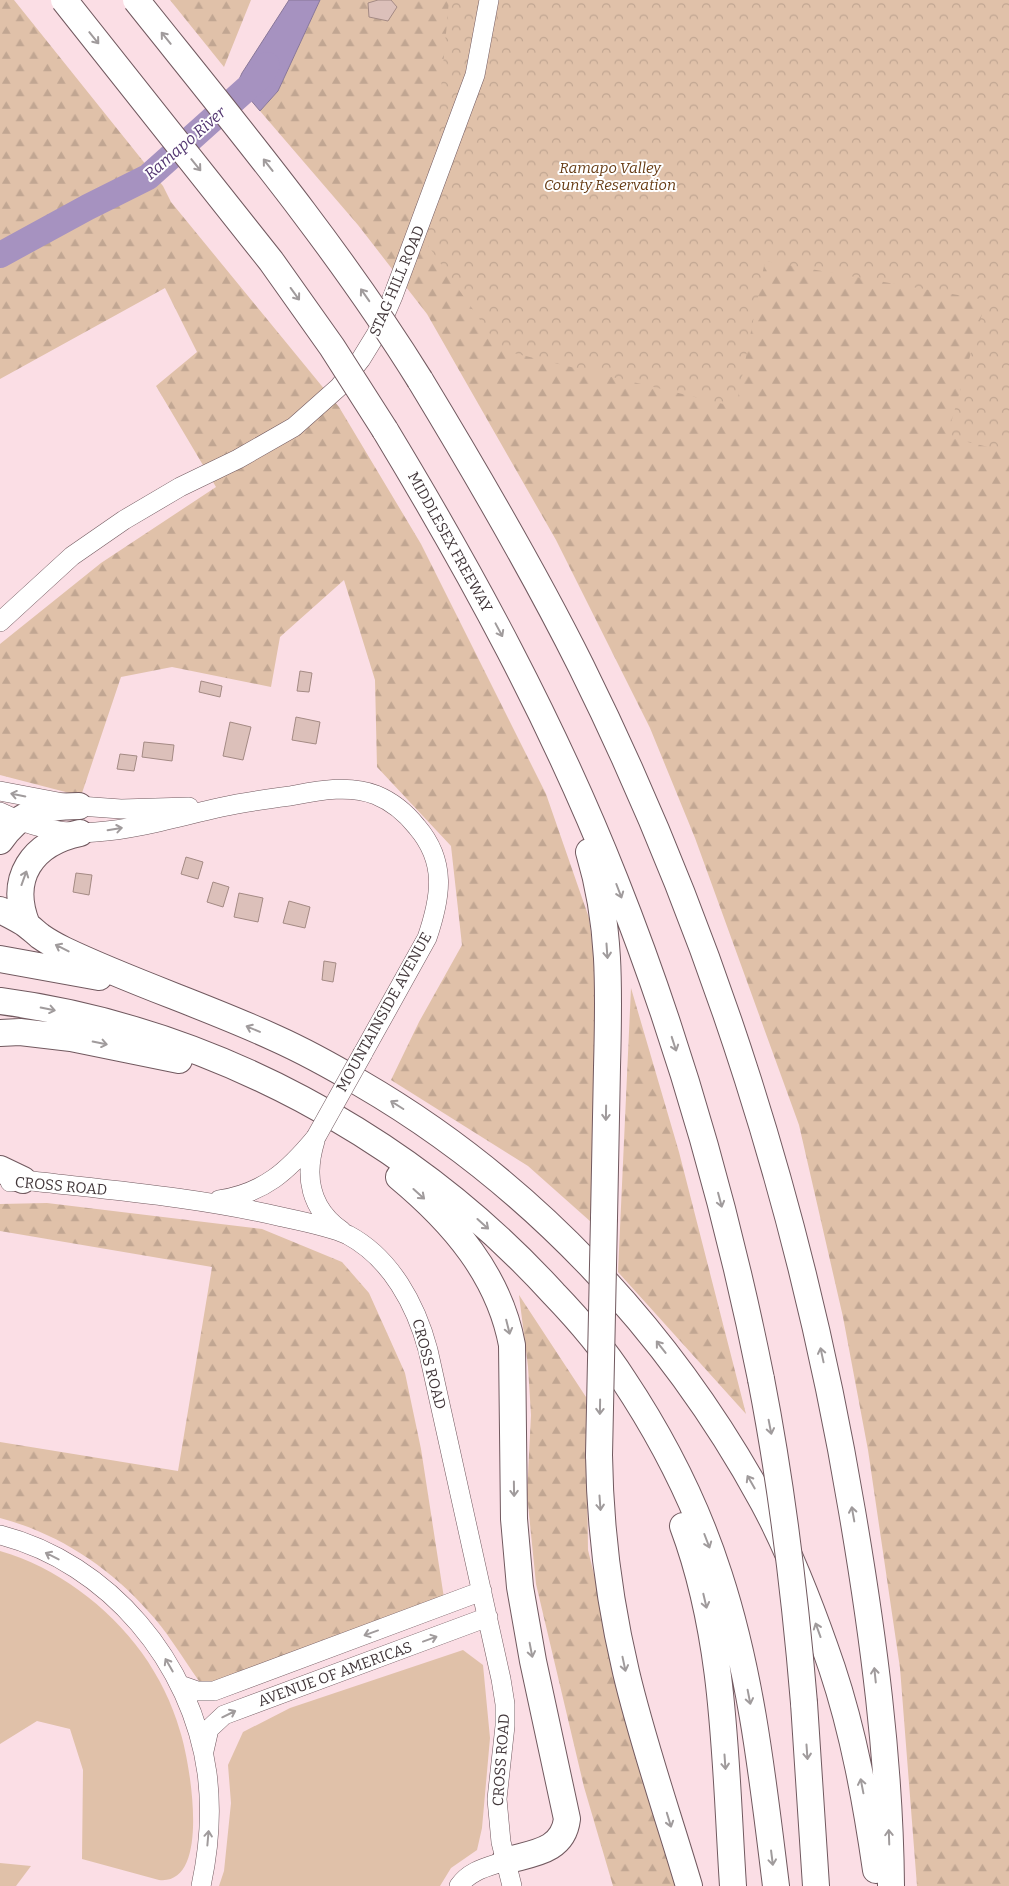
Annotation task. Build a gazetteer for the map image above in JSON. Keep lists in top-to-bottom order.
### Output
{
  "streets": {
    "highway": ["MIDDLESEX FREEWAY"],
    "street": [
      "STAG HILL ROAD",
      "MOUNTAINSIDE AVENUE",
      "CROSS ROAD",
      "AVENUE OF AMERICAS"
    ]
  },
  "crossings": [
    ["MOUNTAINSIDE AVENUE", "CROSS ROAD"],
    ["CROSS ROAD", "AVENUE OF AMERICAS"]
  ],
  "water": ["Ramapo River"],
  "parks": ["Ramapo Valley County Reservation"]
}
